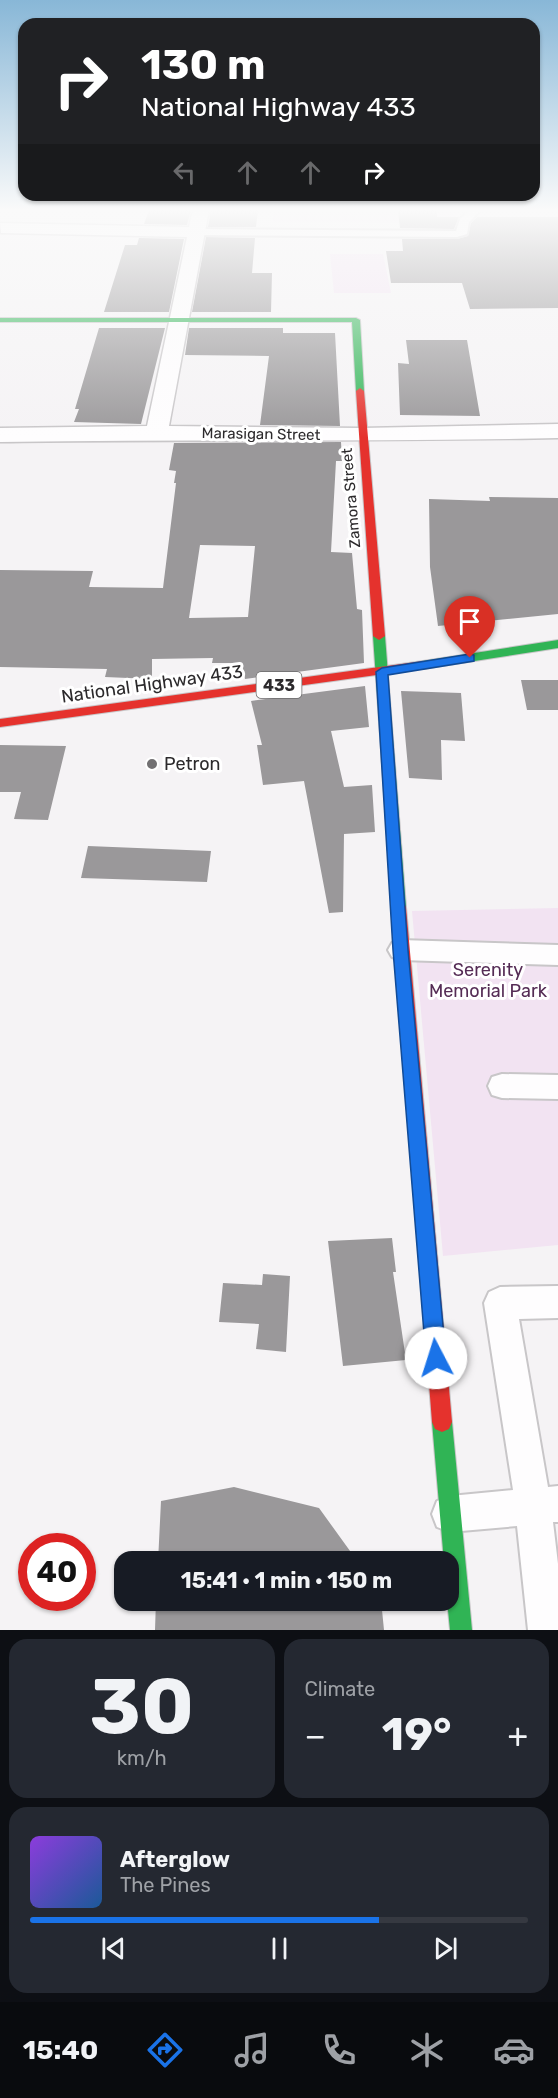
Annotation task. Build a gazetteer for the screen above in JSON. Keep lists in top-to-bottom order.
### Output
{
  "streets": {
    "street": [
      "Marasigan Street",
      "Zamora Street",
      "National Highway 433",
      "433"
    ]
  },
  "crossings": [
    ["Marasigan Street", "Zamora Street"],
    ["Zamora Street", "National Highway 433"]
  ],
  "parks": ["Serenity Memorial Park"],
  "places": ["Petron"],
  "page": {
    "turn": ["130 m", "National Highway 433"],
    "limit": "40",
    "trip": "15:41 · 1 min · 150 m",
    "tile": [
      ["30", "km/h"],
      "Climate"
    ],
    "heat": ["−", "19°", "+"],
    "song": ["Afterglow", "The Pines"],
    "tabs": "15:40"
  }
}
